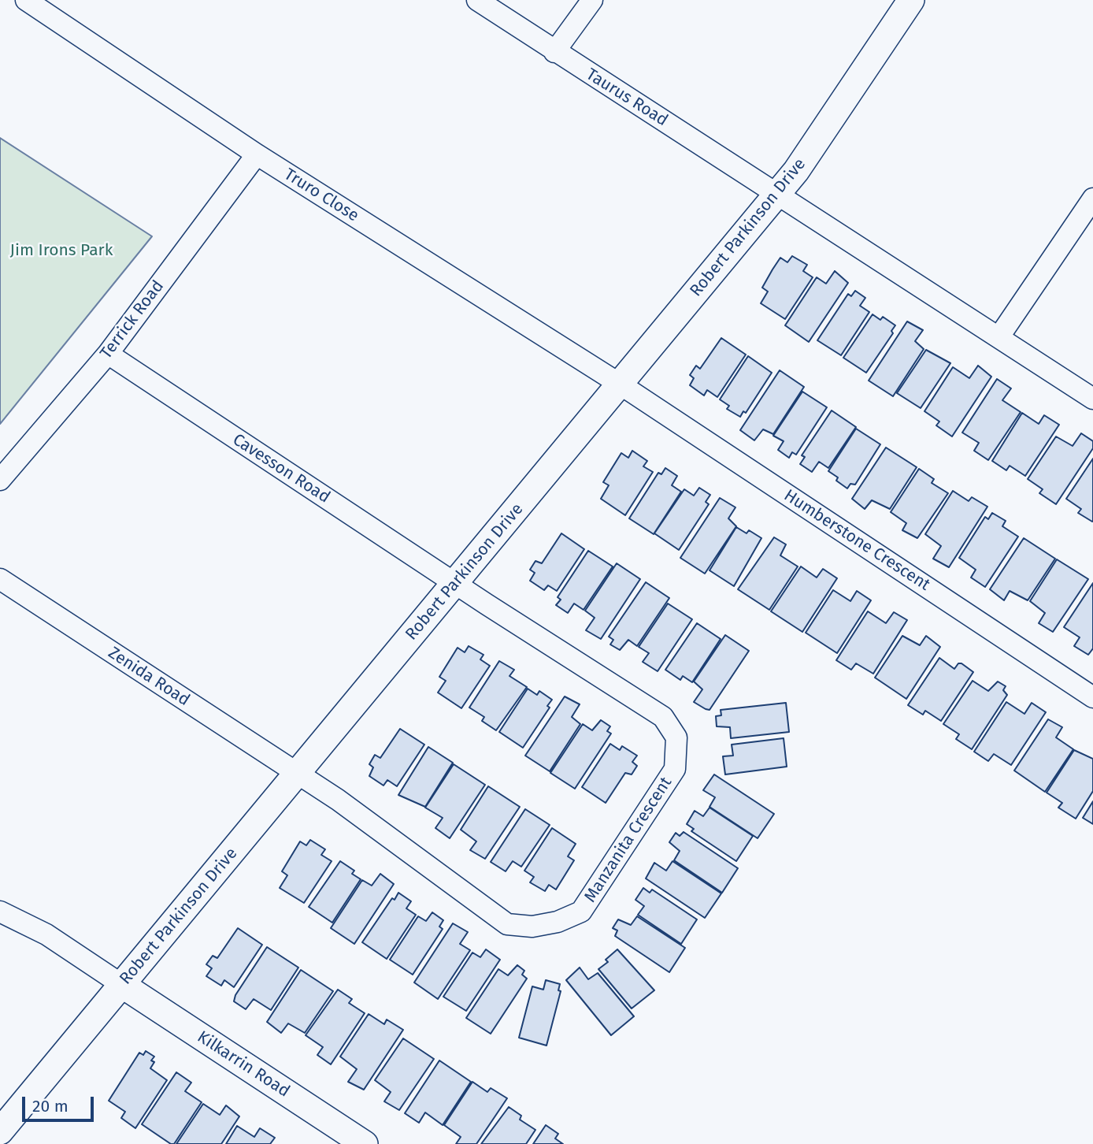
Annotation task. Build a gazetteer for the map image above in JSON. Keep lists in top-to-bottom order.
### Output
{
  "streets": {
    "street": [
      "Taurus Road",
      "Truro Close",
      "Robert Parkinson Drive",
      "Terrick Road",
      "Cavesson Road",
      "Humberstone Crescent",
      "Zenida Road",
      "Manzanita Crescent",
      "Kilkarrin Road"
    ]
  },
  "crossings": [
    ["Taurus Road", "Robert Parkinson Drive"],
    ["Truro Close", "Robert Parkinson Drive"],
    ["Truro Close", "Terrick Road"],
    ["Truro Close", "Humberstone Crescent"],
    ["Robert Parkinson Drive", "Cavesson Road"],
    ["Robert Parkinson Drive", "Humberstone Crescent"],
    ["Robert Parkinson Drive", "Zenida Road"],
    ["Robert Parkinson Drive", "Manzanita Crescent"],
    ["Robert Parkinson Drive", "Kilkarrin Road"],
    ["Terrick Road", "Cavesson Road"],
    ["Cavesson Road", "Manzanita Crescent"],
    ["Zenida Road", "Manzanita Crescent"]
  ],
  "parks": ["Jim Irons Park"],
  "scale_bar": "20 m"
}
